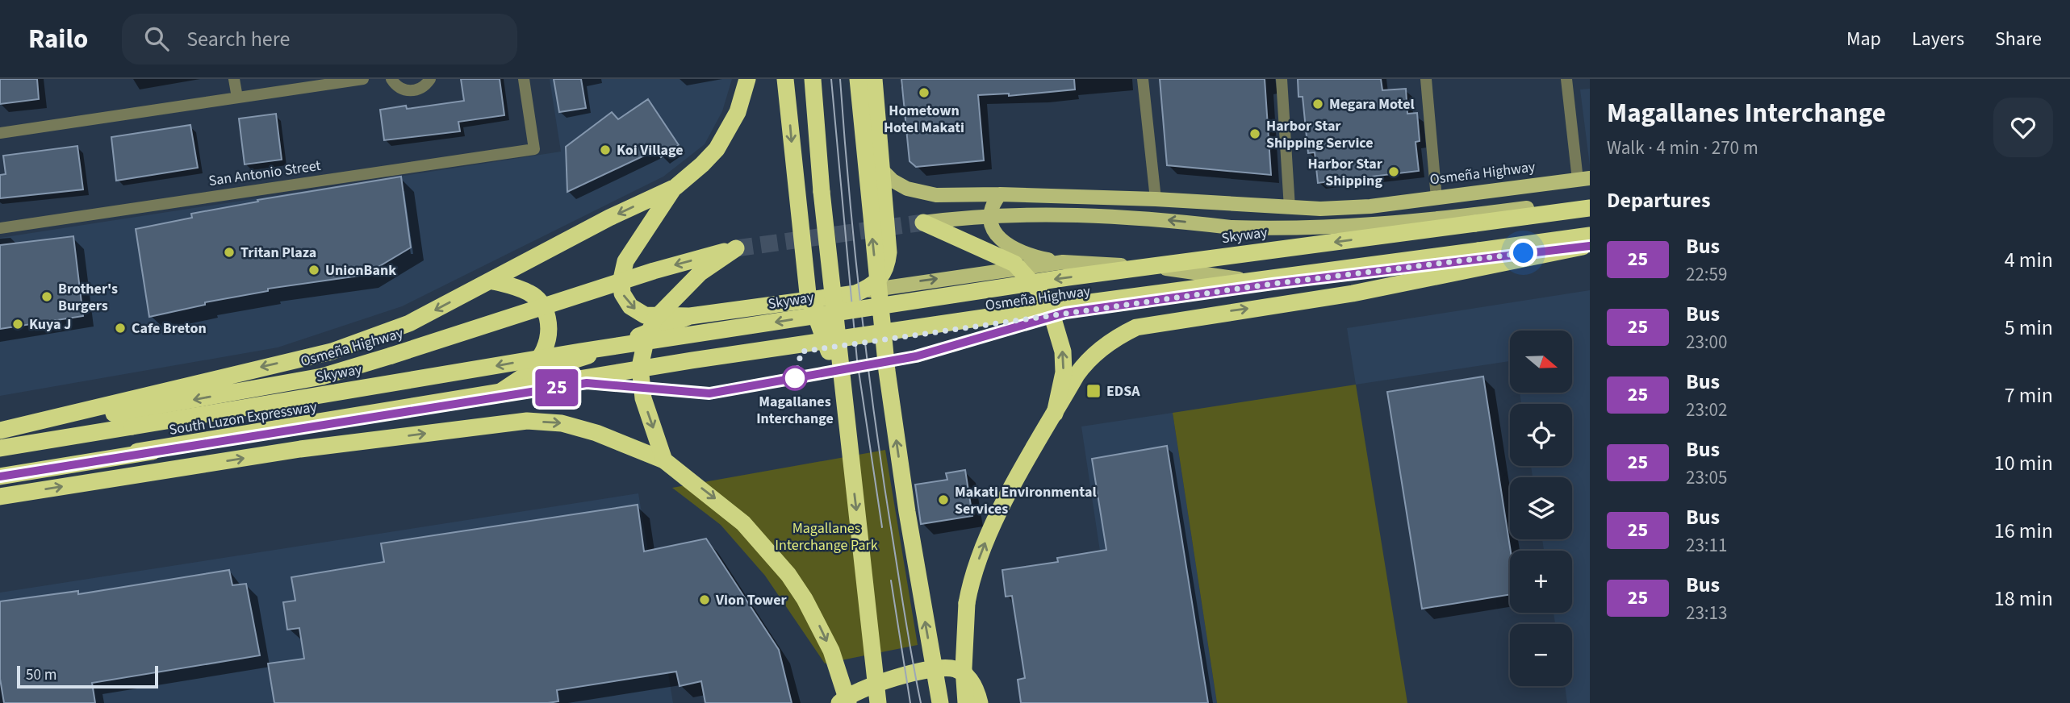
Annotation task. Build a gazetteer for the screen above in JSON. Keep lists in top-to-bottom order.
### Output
{
  "streets": {
    "highway": ["Osmeña Highway", "Skyway", "South Luzon Expressway"],
    "street": ["San Antonio Street"]
  },
  "crossings": [
    ["Osmeña Highway", "South Luzon Expressway"]
  ],
  "parks": ["Magallanes Interchange Park"],
  "places": {
    "other": [
      "Hometown Hotel Makati",
      "Megara Motel",
      "Harbor Star Shipping Service",
      "Koi Village",
      "Harbor Star Shipping",
      "Tritan Plaza",
      "UnionBank",
      "Brother's Burgers",
      "Kuya J",
      "Cafe Breton",
      "Magallanes Interchange",
      "Makati Environmental Services",
      "Vion Tower"
    ],
    "transit": ["EDSA"]
  },
  "lines": ["bus line 25"],
  "scale_bar": "50 m",
  "north": "right",
  "page": {
    "header": "Railo",
    "search": "Search here",
    "nav": ["Map", "Layers", "Share"],
    "on_map": "25",
    "heading": [
      ["Magallanes Interchange", "Walk · 4 min · 270 m"],
      "Departures"
    ],
    "list": [
      {
        "mark": "25",
        "name": "Bus",
        "note": "22:59",
        "value": "4 min"
      },
      {
        "mark": "25",
        "name": "Bus",
        "note": "23:00",
        "value": "5 min"
      },
      {
        "mark": "25",
        "name": "Bus",
        "note": "23:02",
        "value": "7 min"
      },
      {
        "mark": "25",
        "name": "Bus",
        "note": "23:05",
        "value": "10 min"
      },
      {
        "mark": "25",
        "name": "Bus",
        "note": "23:11",
        "value": "16 min"
      },
      {
        "mark": "25",
        "name": "Bus",
        "note": "23:13",
        "value": "18 min"
      }
    ],
    "map_buttons": ["+", "−"],
    "scale": "50 m"
  }
}
